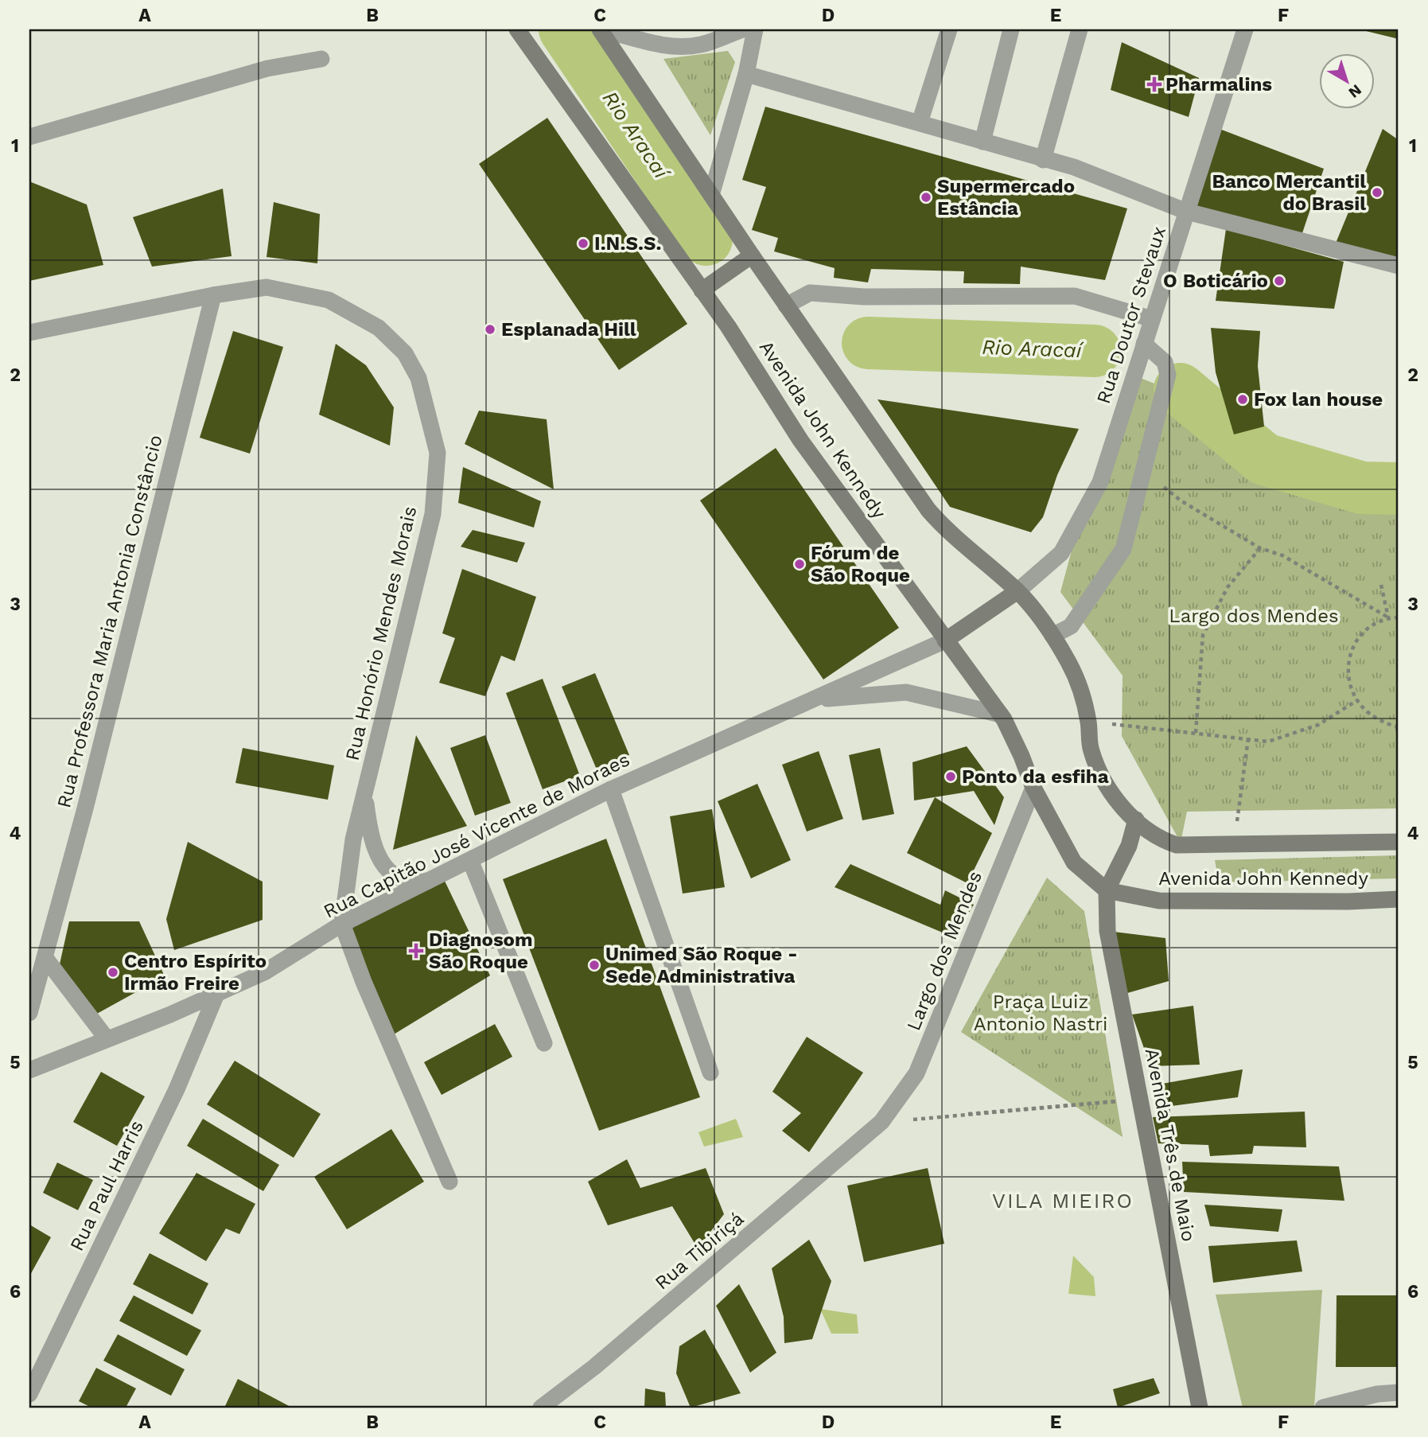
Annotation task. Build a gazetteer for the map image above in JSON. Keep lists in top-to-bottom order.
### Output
{
  "streets": {
    "main road": ["Avenida John Kennedy", "Avenida Três de Maio"],
    "street": [
      "Rua Doutor Stevaux",
      "Rua Professora Maria Antonia Constâncio",
      "Rua Honório Mendes Morais",
      "Rua Capitão José Vicente de Moraes",
      "Largo dos Mendes",
      "Rua Paul Harris",
      "Rua Tibiriçá"
    ]
  },
  "crossings": [
    ["Rua Doutor Stevaux", "Avenida John Kennedy"],
    ["Avenida John Kennedy", "Rua Capitão José Vicente de Moraes"],
    ["Avenida John Kennedy", "Largo dos Mendes"],
    ["Avenida John Kennedy", "Avenida Três de Maio"],
    ["Rua Professora Maria Antonia Constâncio", "Rua Honório Mendes Morais"],
    ["Rua Honório Mendes Morais", "Rua Capitão José Vicente de Moraes"],
    ["Rua Capitão José Vicente de Moraes", "Rua Paul Harris"],
    ["Largo dos Mendes", "Rua Tibiriçá"]
  ],
  "districts": ["VILA MIEIRO"],
  "water": ["Rio Aracaí"],
  "parks": ["Largo dos Mendes", "Praça Luiz Antonio Nastri"],
  "places": {
    "health": ["Pharmalins", "Diagnosom São Roque"],
    "other": [
      "Banco Mercantil do Brasil",
      "Supermercado Estância",
      "I.N.S.S.",
      "O Boticário",
      "Esplanada Hill",
      "Fox lan house",
      "Fórum de São Roque",
      "Ponto da esfiha",
      "Unimed São Roque - Sede Administrativa",
      "Centro Espírito Irmão Freire"
    ]
  },
  "north": "bottom right",
  "grid": {
    "columns": [
      "A",
      "B",
      "C",
      "D",
      "E",
      "F"
    ],
    "rows": [
      "1",
      "2",
      "3",
      "4",
      "5",
      "6"
    ]
  }
}
